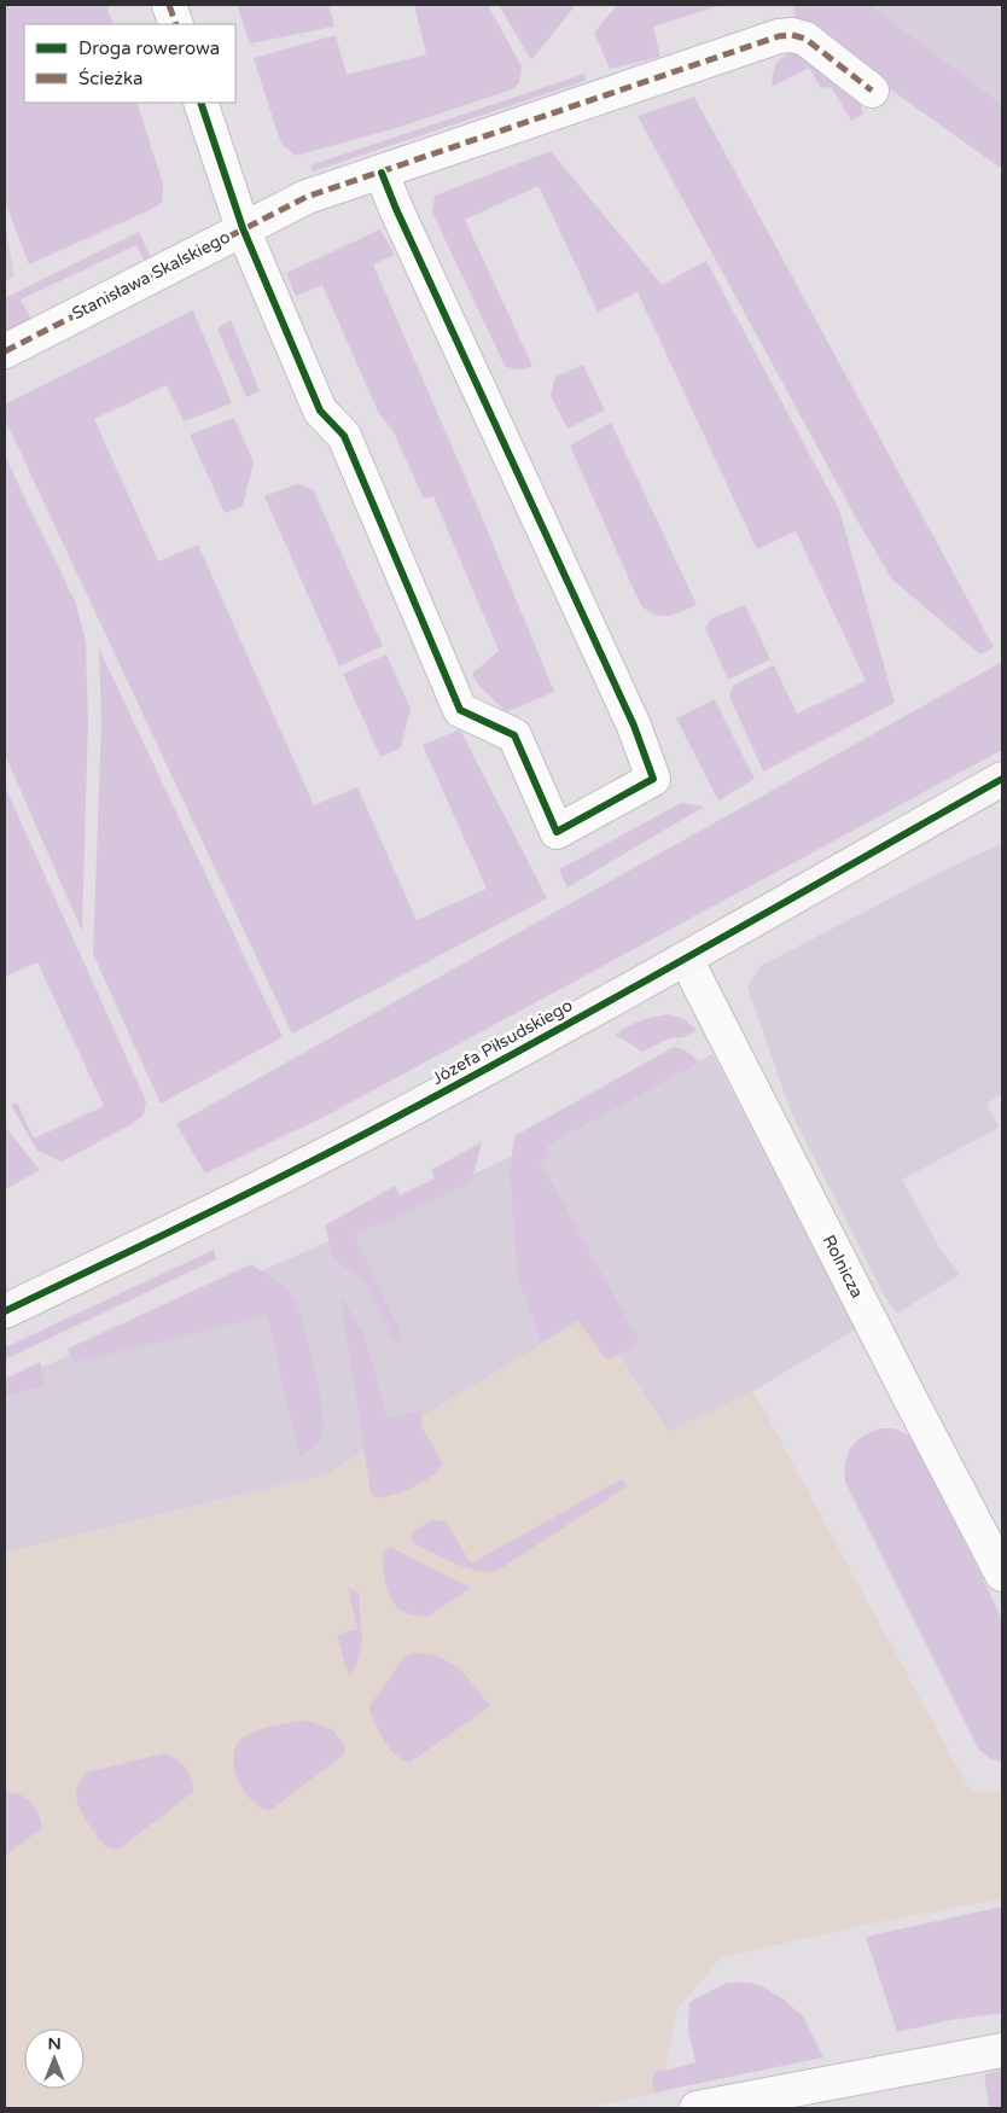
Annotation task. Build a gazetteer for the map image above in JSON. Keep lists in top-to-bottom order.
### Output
{
  "streets": {
    "street": ["Stanisława Skalskiego", "Józefa Piłsudskiego", "Rolnicza"]
  },
  "crossings": [
    ["Józefa Piłsudskiego", "Rolnicza"]
  ],
  "legend": ["Droga rowerowa", "Ścieżka"],
  "north": "top"
}
